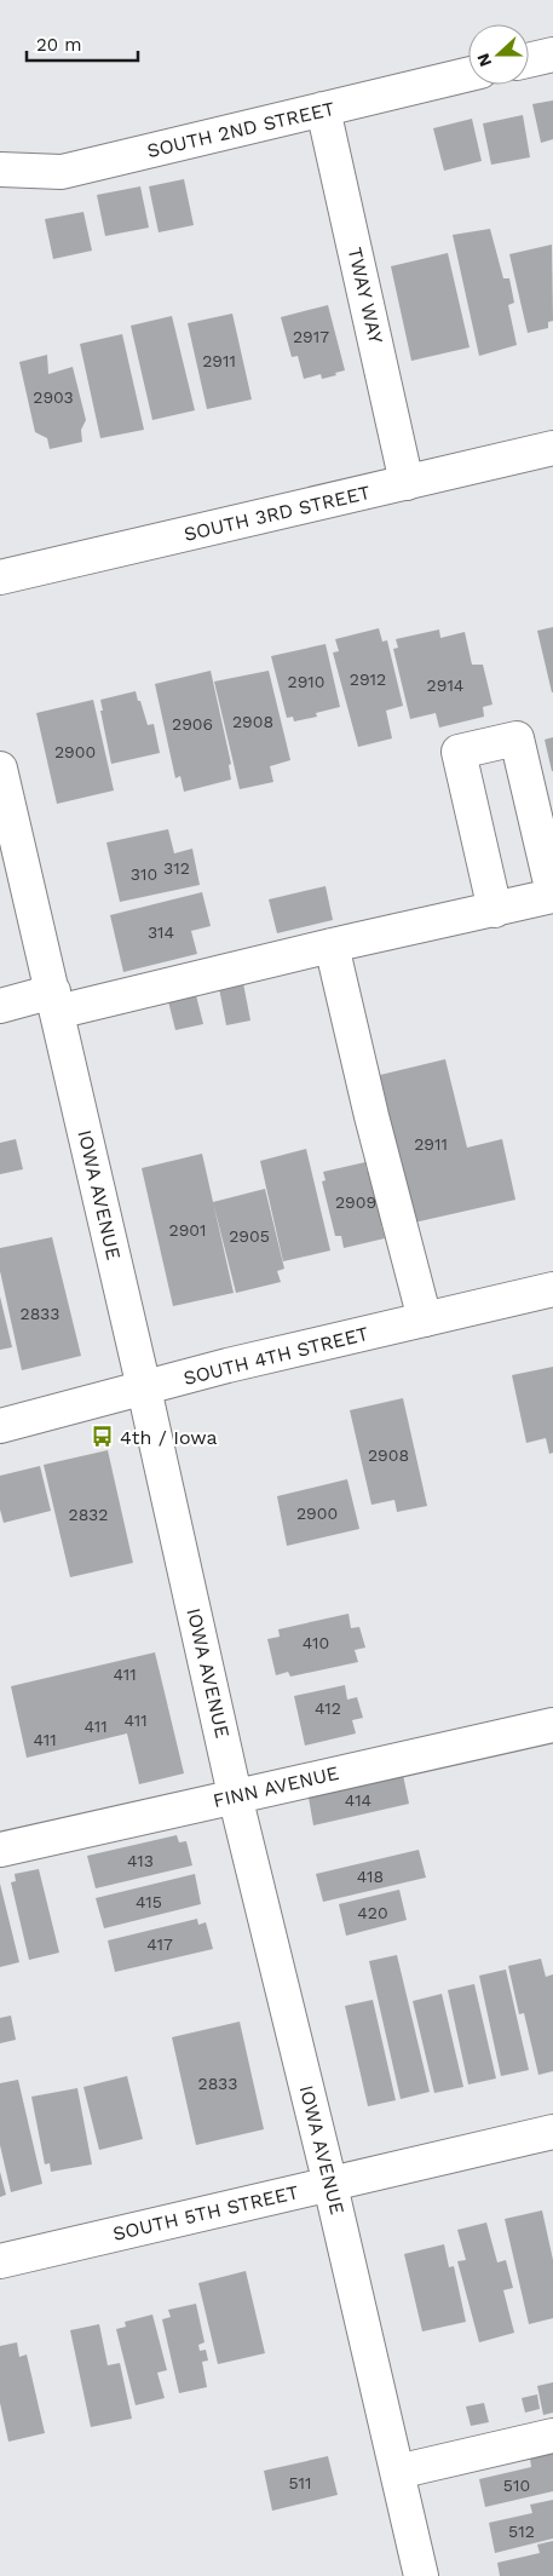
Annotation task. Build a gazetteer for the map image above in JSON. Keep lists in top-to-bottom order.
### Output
{
  "streets": {
    "street": [
      "SOUTH 2ND STREET",
      "TWAY WAY",
      "SOUTH 3RD STREET",
      "IOWA AVENUE",
      "SOUTH 4TH STREET",
      "FINN AVENUE",
      "SOUTH 5TH STREET"
    ]
  },
  "crossings": [
    ["SOUTH 2ND STREET", "TWAY WAY"],
    ["TWAY WAY", "SOUTH 3RD STREET"],
    ["IOWA AVENUE", "SOUTH 4TH STREET"],
    ["IOWA AVENUE", "FINN AVENUE"],
    ["IOWA AVENUE", "SOUTH 5TH STREET"]
  ],
  "places": {
    "bus stop": ["4th / Iowa"]
  },
  "house_numbers": [
    "2917",
    "2911",
    "2903",
    "2912",
    "2910",
    "2914",
    "2908",
    "2906",
    "2900",
    "312",
    "310",
    "314",
    "2911",
    "2909",
    "2901",
    "2905",
    "2833",
    "2908",
    "2900",
    "2832",
    "410",
    "411",
    "412",
    "411",
    "411",
    "411",
    "414",
    "413",
    "418",
    "415",
    "420",
    "417",
    "2833",
    "511",
    "510",
    "512"
  ],
  "scale_bar": "20 m",
  "north": "left"
}
